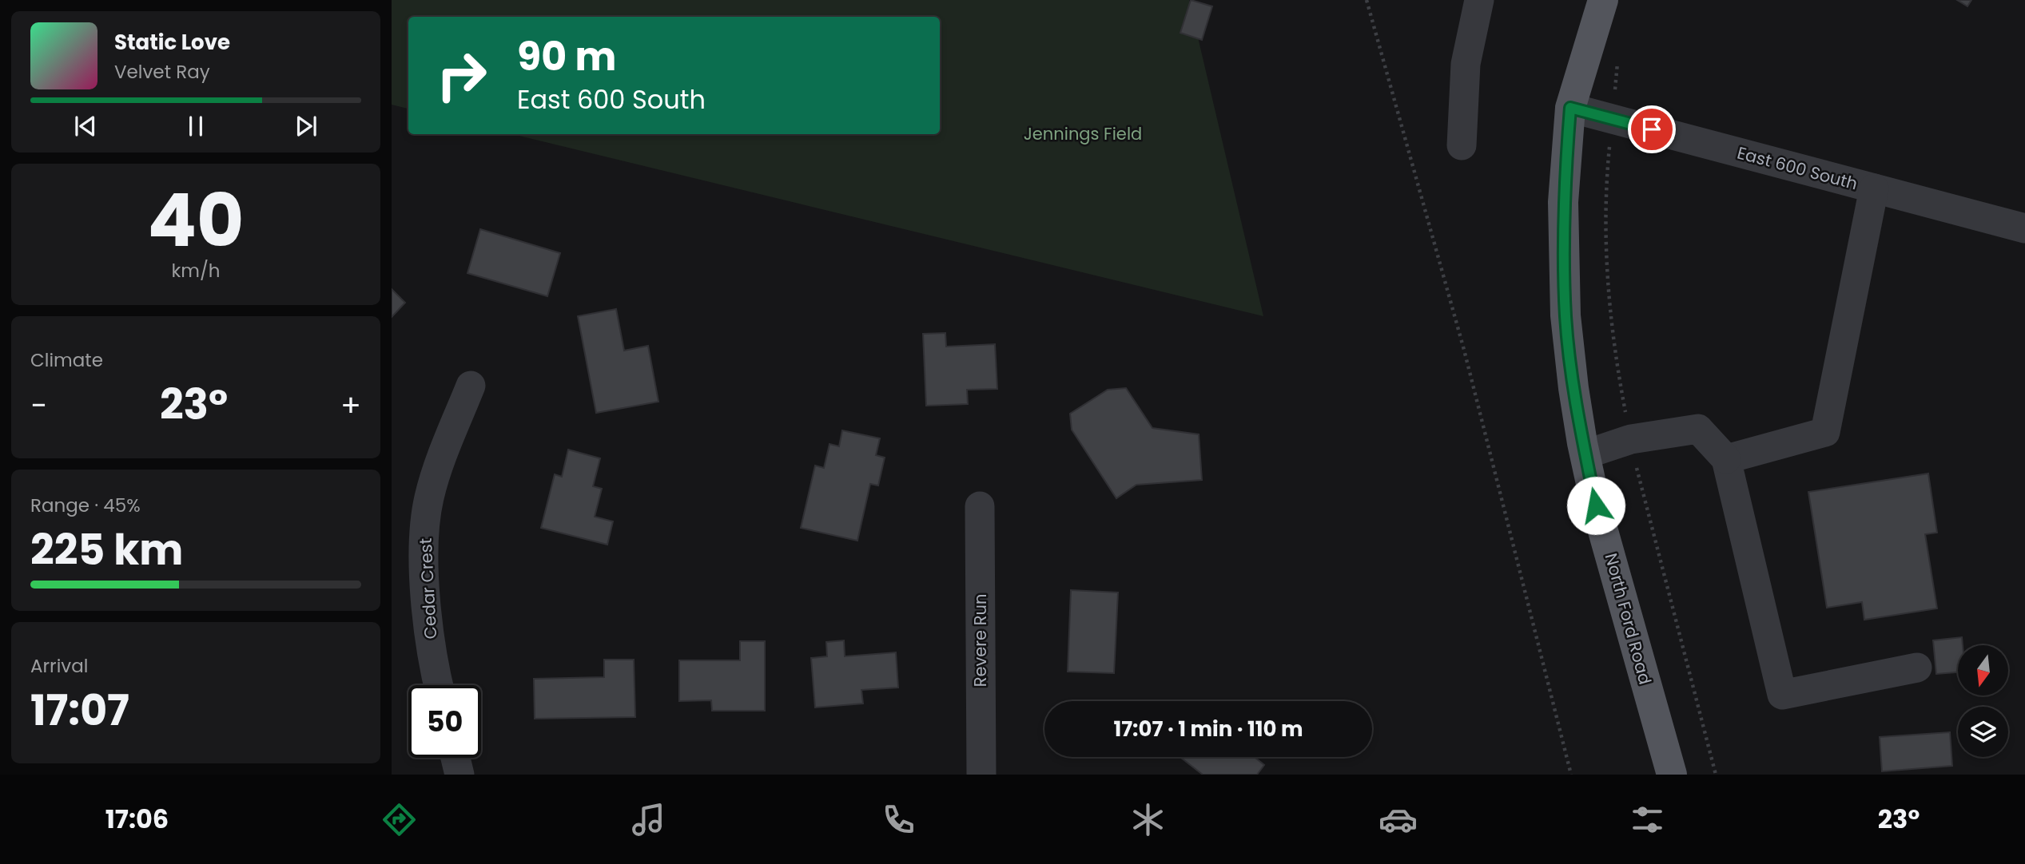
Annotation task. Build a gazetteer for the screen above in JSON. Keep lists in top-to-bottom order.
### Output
{
  "streets": {
    "main road": ["North Ford Road"],
    "street": ["East 600 South", "Cedar Crest", "Revere Run"]
  },
  "crossings": [
    ["East 600 South", "North Ford Road"]
  ],
  "parks": ["Jennings Field"],
  "north": "bottom",
  "page": {
    "turn": ["90 m", "East 600 South"],
    "song": ["Static Love", "Velvet Ray"],
    "tile": [
      ["40", "km/h"],
      "Climate",
      ["Range · 45%", "225 km"],
      ["Arrival", "17:07"]
    ],
    "heat": ["−", "23°", "+"],
    "limit": "50",
    "trip": "17:07 · 1 min · 110 m",
    "tabs": ["17:06", "23°"]
  }
}
